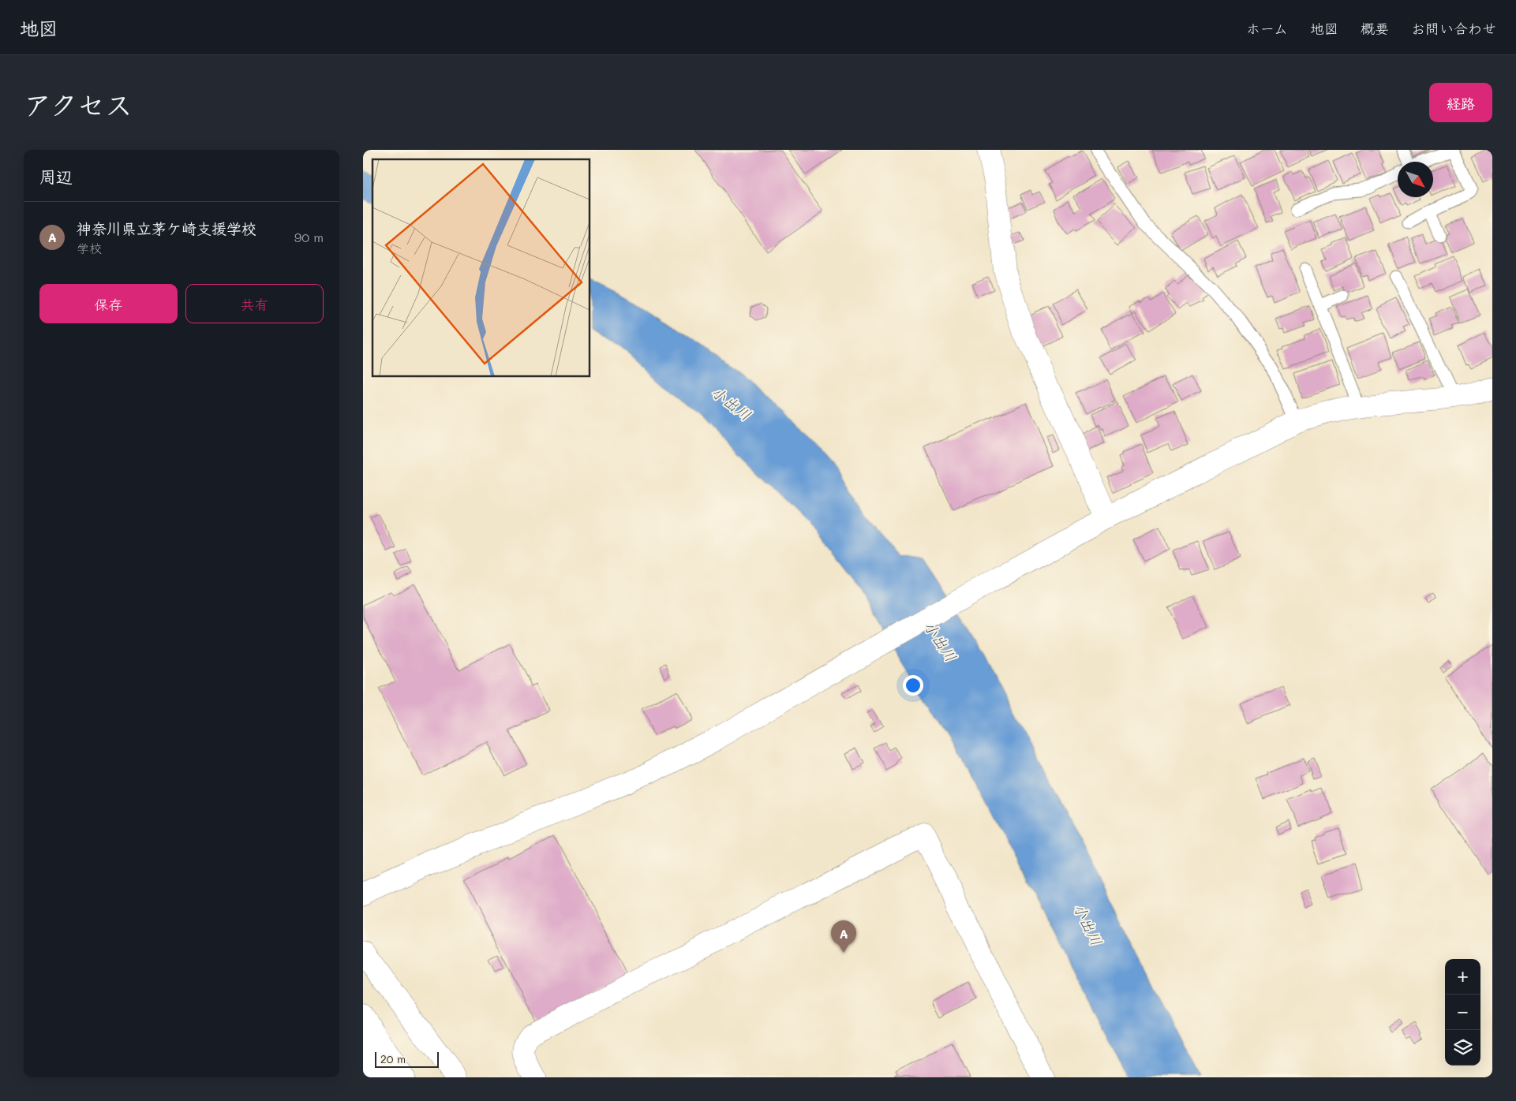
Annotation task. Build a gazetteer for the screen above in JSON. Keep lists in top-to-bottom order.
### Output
{
  "water": ["小出川"],
  "scale_bar": "20 m",
  "north": "bottom right",
  "page": {
    "header": "地図",
    "nav": [
      "ホーム",
      "地図",
      "概要",
      "お問い合わせ"
    ],
    "title": "アクセス",
    "buttons": [
      "経路",
      ["保存", "共有"]
    ],
    "heading": "周辺",
    "list": [
      {
        "mark": "A",
        "name": "神奈川県立茅ケ崎支援学校",
        "note": "学校",
        "value": "90 m"
      }
    ],
    "pins": "A",
    "map_buttons": ["+", "−"],
    "scale": "20 m"
  }
}
